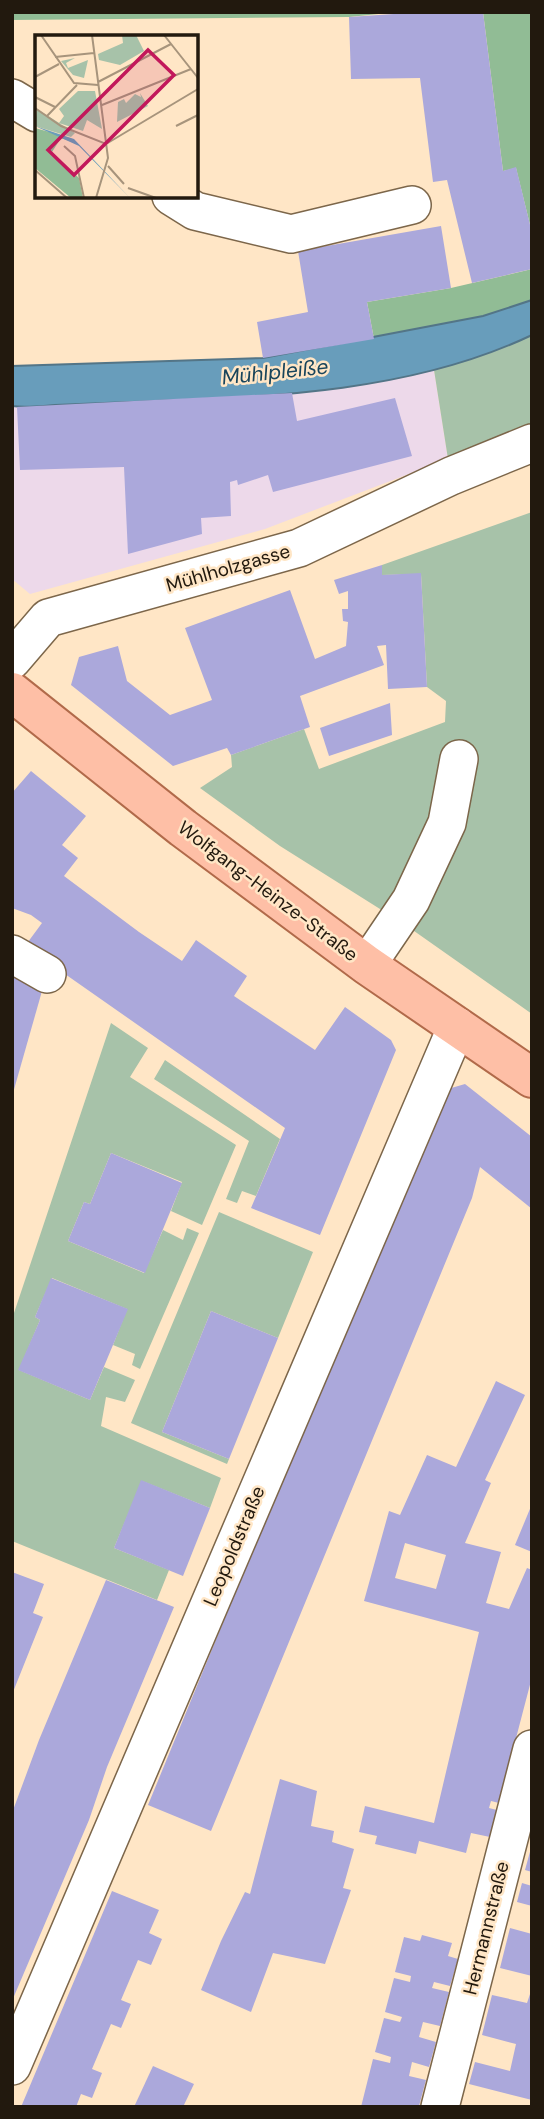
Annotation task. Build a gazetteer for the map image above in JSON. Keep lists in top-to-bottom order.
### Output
{
  "streets": {
    "main road": ["Wolfgang-Heinze-Straße"],
    "street": ["Mühlholzgasse", "Leopoldstraße", "Hermannstraße"]
  },
  "crossings": [
    ["Wolfgang-Heinze-Straße", "Leopoldstraße"]
  ],
  "water": ["Mühlpleiße"]
}
